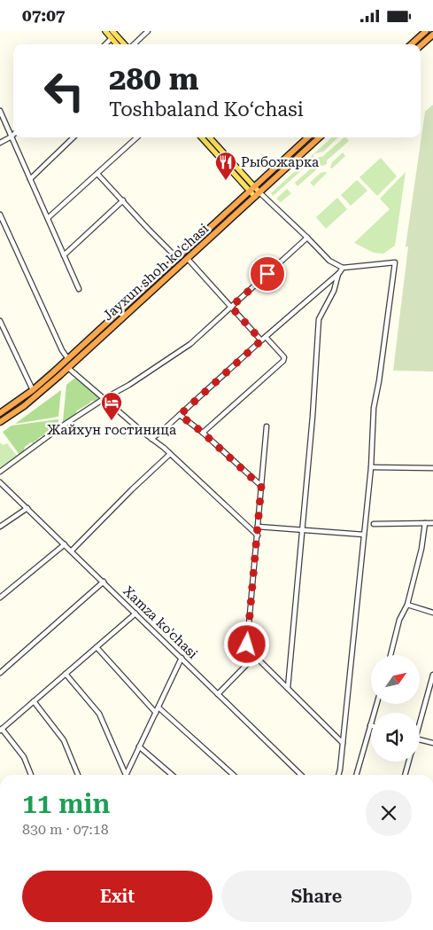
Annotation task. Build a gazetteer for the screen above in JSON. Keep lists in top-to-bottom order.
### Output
{
  "streets": {
    "highway": ["Jayxun shoh ko'chasi"],
    "street": ["Xamza ko'chasi"]
  },
  "places": {
    "restaurant": ["Рыбожарка"],
    "hotel": ["Жайхун гостиница"]
  },
  "north": "top right",
  "page": {
    "status": "07:07",
    "turn": ["280 m", "Toshbaland Koʻchasi"],
    "heading": ["11 min", "830 m · 07:18"],
    "buttons": ["Exit", "Share"]
  }
}
